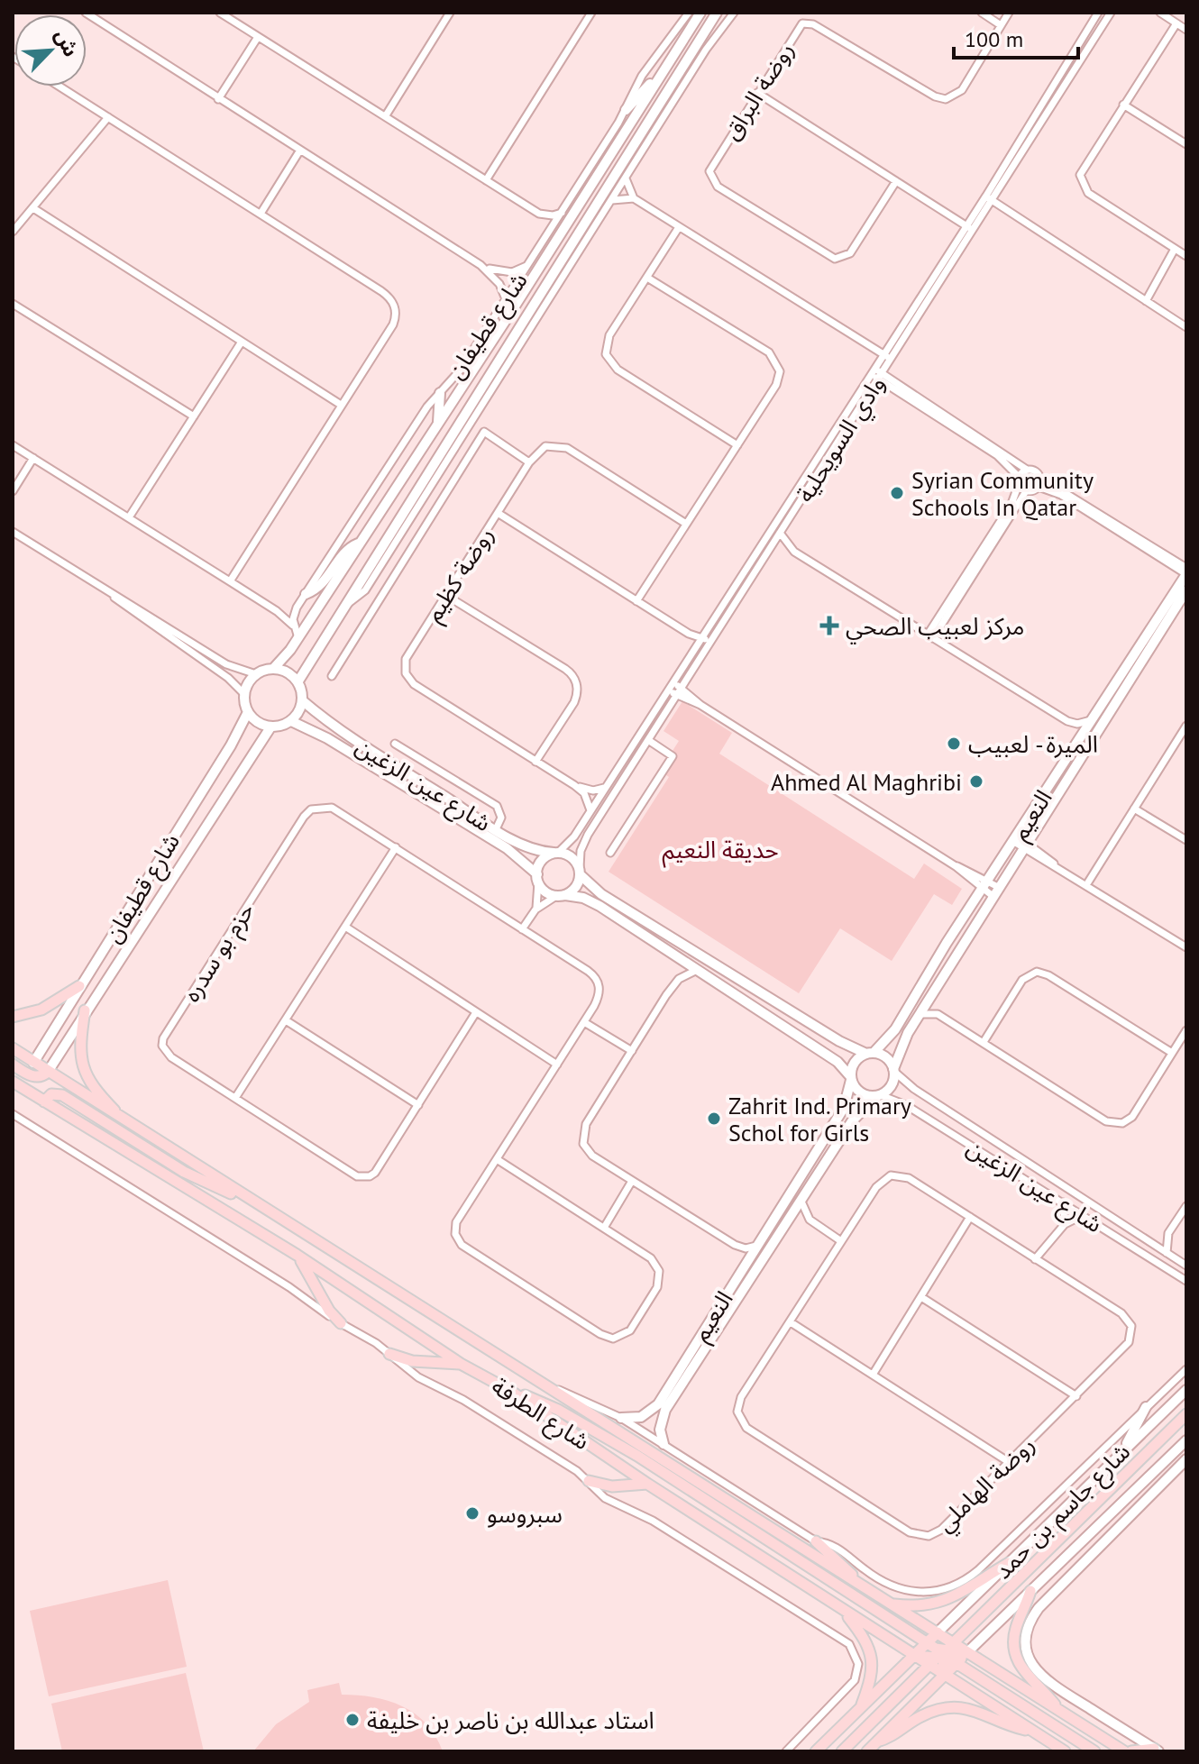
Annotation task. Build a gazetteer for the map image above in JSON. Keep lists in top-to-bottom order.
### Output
{
  "streets": {
    "main road": ["شارع الطرفة"],
    "street": [
      "روضة البراق",
      "شارع قطيفان",
      "وادي السويحلية",
      "روضة كظيم",
      "شارع عين الزغين",
      "النعيم",
      "حزم بو سدره",
      "روضة الهاملي",
      "شارع جاسم بن حمد"
    ]
  },
  "crossings": [
    ["شارع قطيفان", "شارع عين الزغين"],
    ["شارع قطيفان", "شارع الطرفة"],
    ["وادي السويحلية", "روضة كظيم"],
    ["وادي السويحلية", "شارع عين الزغين"],
    ["شارع عين الزغين", "النعيم"],
    ["النعيم", "شارع الطرفة"],
    ["شارع الطرفة", "شارع جاسم بن حمد"]
  ],
  "parks": ["حديقة النعيم"],
  "places": {
    "other": [
      "Syrian Community Schools In Qatar",
      "الميرة - لعبيب",
      "Ahmed Al Maghribi",
      "Zahrit Ind. Primary Schol for Girls",
      "سبروسو",
      "استاد عبدالله بن ناصر بن خليفة"
    ],
    "health": ["مركز لعبيب الصحي"]
  },
  "scale_bar": "100 m",
  "north": "top right"
}
